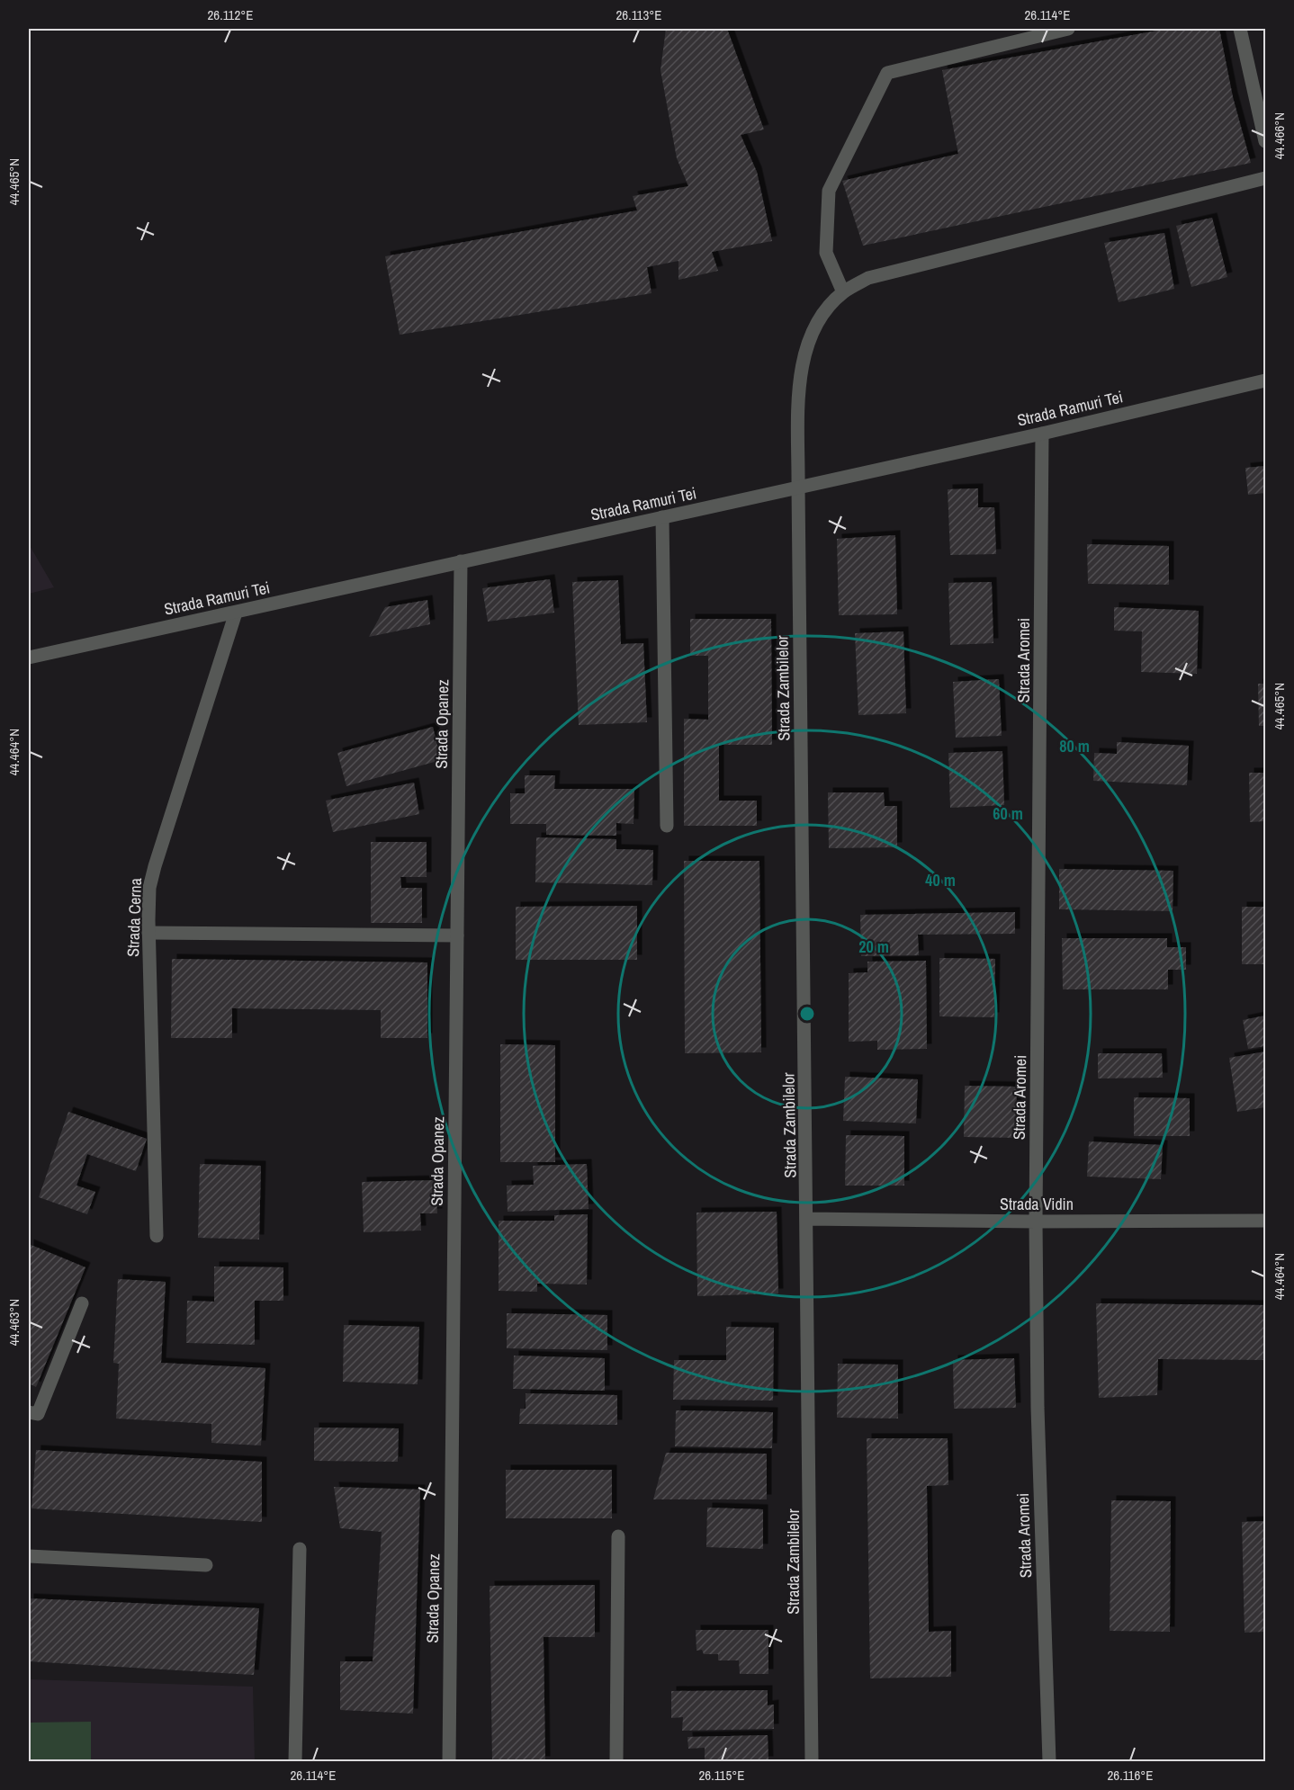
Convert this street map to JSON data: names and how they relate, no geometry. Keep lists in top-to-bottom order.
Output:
{
  "streets": {
    "street": [
      "Strada Ramuri Tei",
      "Strada Aromei",
      "Strada Zambilelor",
      "Strada Opanez",
      "Strada Cerna",
      "Strada Vidin"
    ]
  },
  "crossings": [
    ["Strada Ramuri Tei", "Strada Aromei"],
    ["Strada Ramuri Tei", "Strada Zambilelor"],
    ["Strada Ramuri Tei", "Strada Opanez"],
    ["Strada Ramuri Tei", "Strada Cerna"],
    ["Strada Aromei", "Strada Vidin"],
    ["Strada Zambilelor", "Strada Vidin"]
  ],
  "coordinates": [
    "26.112°E",
    "26.113°E",
    "26.114°E",
    "44.466°N",
    "44.465°N",
    "44.464°N",
    "44.463°N",
    "26.115°E",
    "26.116°E"
  ],
  "rings": [
    "80 m",
    "60 m",
    "40 m",
    "20 m"
  ]
}
